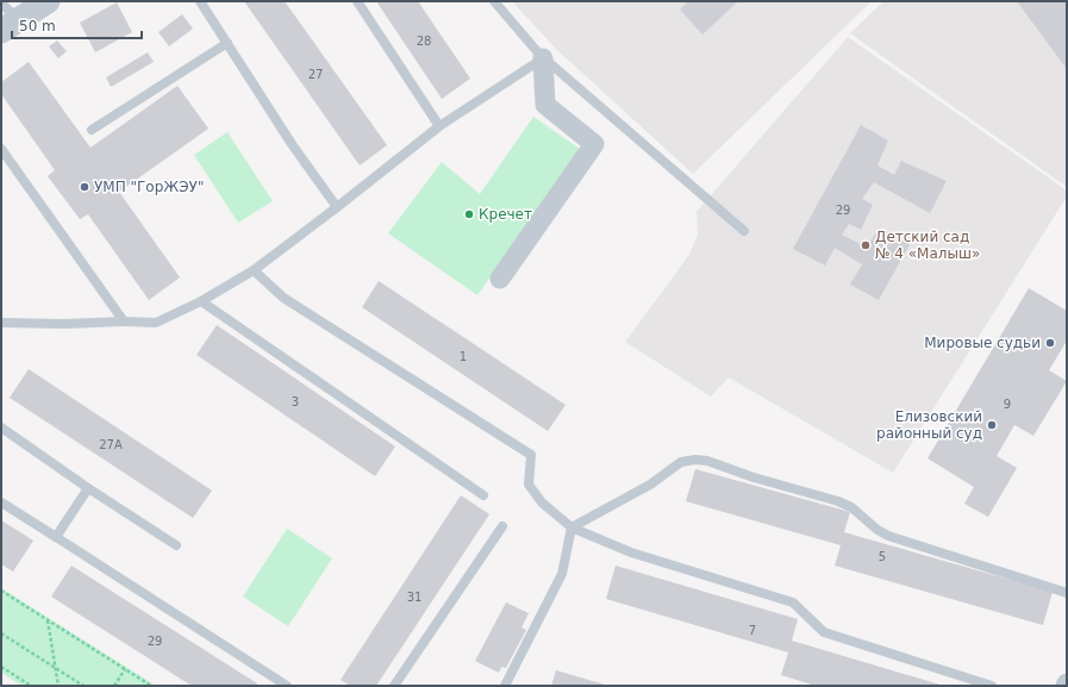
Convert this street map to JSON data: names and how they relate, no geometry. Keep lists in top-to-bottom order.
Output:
{
  "places": [
    "УМП \"ГорЖЭУ\"",
    "Кречет",
    "Детский сад № 4 «Малыш»",
    "Мировые судьи",
    "Елизовский районный суд"
  ],
  "house_numbers": [
    "28",
    "27",
    "29",
    "1",
    "3",
    "9",
    "27А",
    "5",
    "31",
    "7",
    "29"
  ],
  "scale_bar": "50 m"
}
